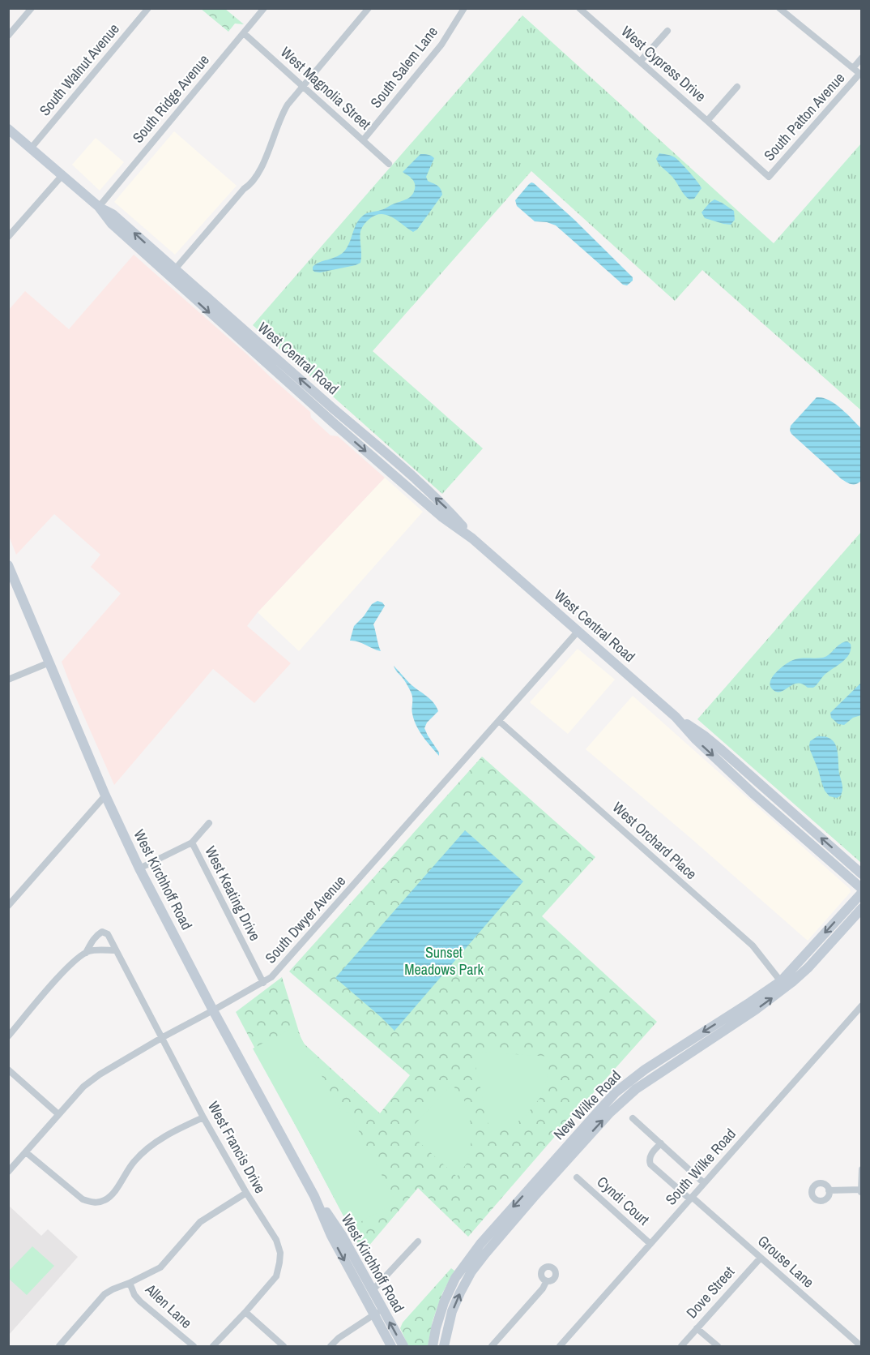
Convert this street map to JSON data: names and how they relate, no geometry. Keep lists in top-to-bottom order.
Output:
{
  "streets": {
    "main road": ["West Central Road", "West Kirchhoff Road", "New Wilke Road"],
    "street": [
      "West Cypress Drive",
      "South Salem Lane",
      "South Walnut Avenue",
      "West Magnolia Street",
      "South Ridge Avenue",
      "South Patton Avenue",
      "West Orchard Place",
      "West Keating Drive",
      "South Dwyer Avenue",
      "West Francis Drive",
      "South Wilke Road",
      "Cyndi Court",
      "Grouse Lane",
      "Dove Street",
      "Allen Lane"
    ]
  },
  "crossings": [
    ["West Cypress Drive", "South Patton Avenue"],
    ["South Salem Lane", "West Magnolia Street"],
    ["South Walnut Avenue", "West Central Road"],
    ["West Magnolia Street", "South Ridge Avenue"],
    ["South Ridge Avenue", "West Central Road"],
    ["West Central Road", "South Dwyer Avenue"],
    ["West Orchard Place", "South Dwyer Avenue"],
    ["West Orchard Place", "New Wilke Road"],
    ["West Kirchhoff Road", "South Dwyer Avenue"],
    ["West Keating Drive", "South Dwyer Avenue"],
    ["South Dwyer Avenue", "West Francis Drive"],
    ["South Wilke Road", "Cyndi Court"],
    ["South Wilke Road", "Grouse Lane"],
    ["Grouse Lane", "Dove Street"]
  ],
  "parks": ["Sunset Meadows Park"]
}
